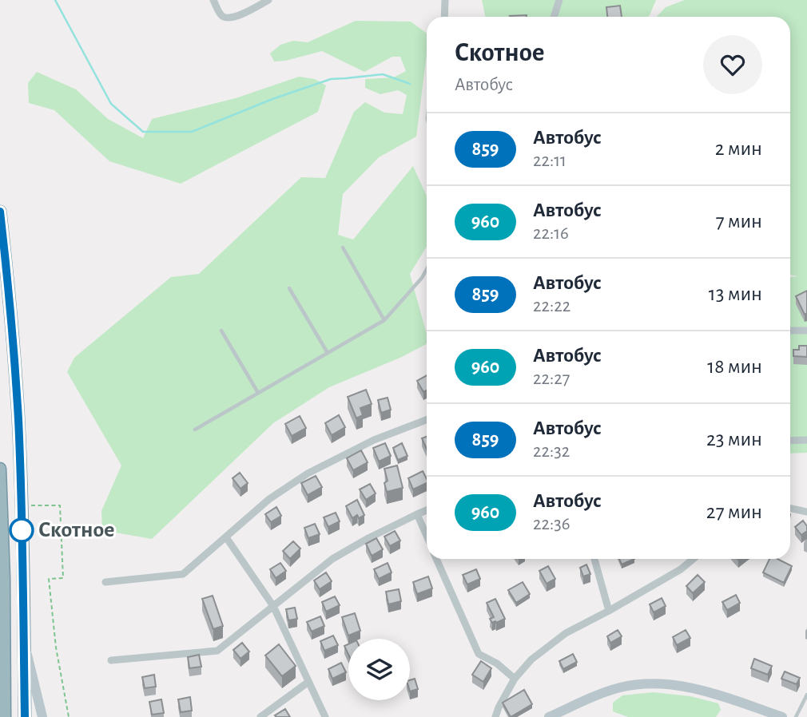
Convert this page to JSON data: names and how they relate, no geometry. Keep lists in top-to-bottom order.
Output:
{
  "places": ["Скотное"],
  "lines": ["bus line 859"],
  "page": {
    "heading": ["Скотное", "Автобус"],
    "list": [
      {
        "mark": "859",
        "name": "Автобус",
        "note": "22:11",
        "value": "2 мин"
      },
      {
        "mark": "960",
        "name": "Автобус",
        "note": "22:16",
        "value": "7 мин"
      },
      {
        "mark": "859",
        "name": "Автобус",
        "note": "22:22",
        "value": "13 мин"
      },
      {
        "mark": "960",
        "name": "Автобус",
        "note": "22:27",
        "value": "18 мин"
      },
      {
        "mark": "859",
        "name": "Автобус",
        "note": "22:32",
        "value": "23 мин"
      },
      {
        "mark": "960",
        "name": "Автобус",
        "note": "22:36",
        "value": "27 мин"
      }
    ]
  }
}
